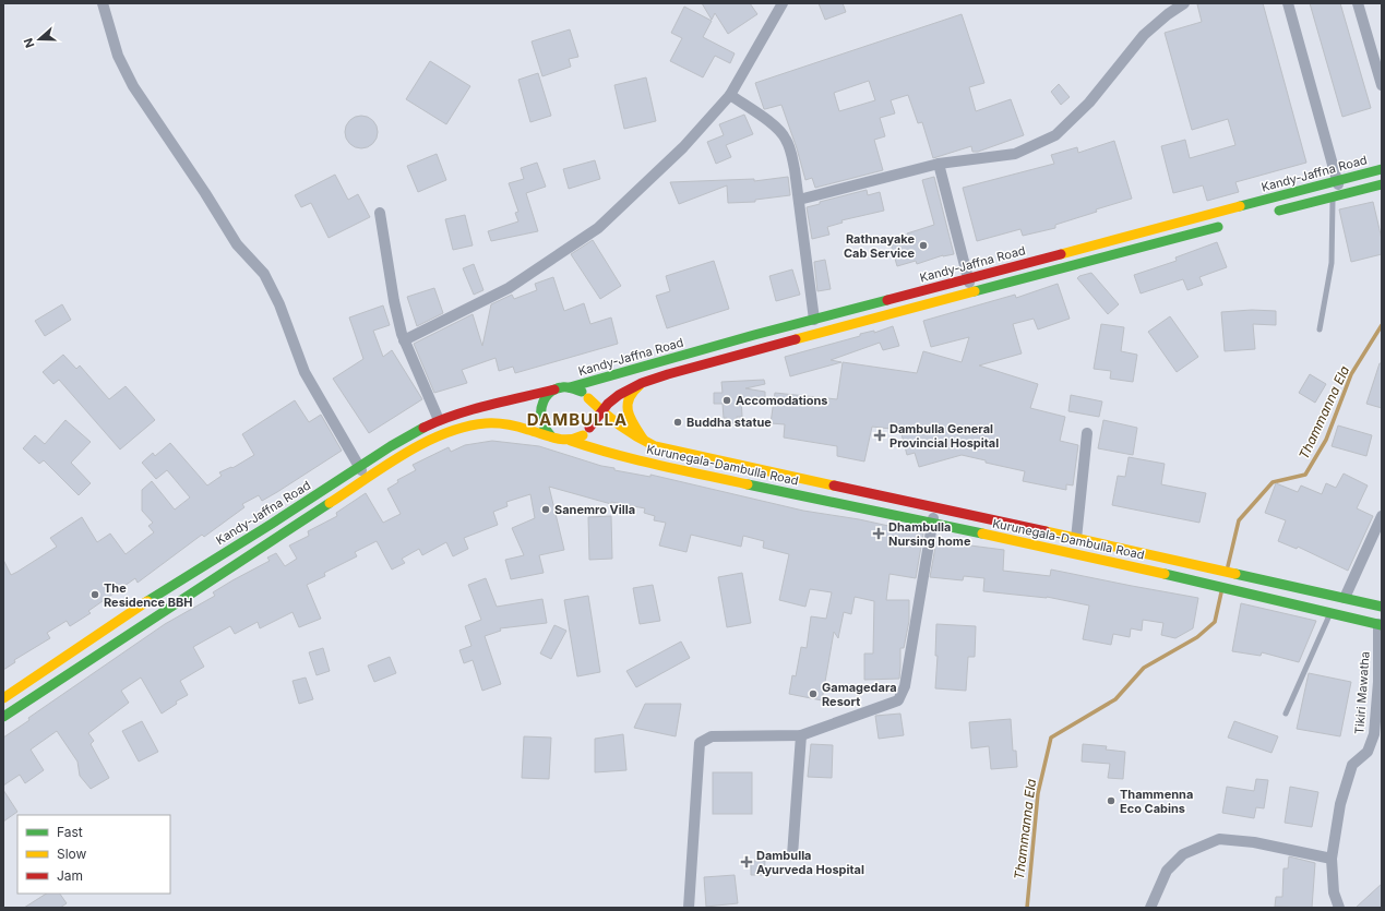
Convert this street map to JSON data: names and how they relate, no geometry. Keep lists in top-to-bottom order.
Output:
{
  "streets": {
    "highway": ["Kandy-Jaffna Road", "Kurunegala-Dambulla Road"],
    "street": ["Tikiri Mawatha"]
  },
  "crossings": [
    ["Kandy-Jaffna Road", "Kurunegala-Dambulla Road"],
    ["Kurunegala-Dambulla Road", "Tikiri Mawatha"]
  ],
  "districts": ["DAMBULLA"],
  "water": ["Thammanna Ela"],
  "places": {
    "other": [
      "Rathnayake Cab Service",
      "Accomodations",
      "Buddha statue",
      "Sanemro Villa",
      "The Residence BBH",
      "Gamagedara Resort",
      "Thammenna Eco Cabins"
    ],
    "health": ["Dambulla General Provincial Hospital", "Dhambulla Nursing home", "Dambulla Ayurveda Hospital"]
  },
  "legend": ["Fast", "Slow", "Jam"],
  "north": "left"
}
